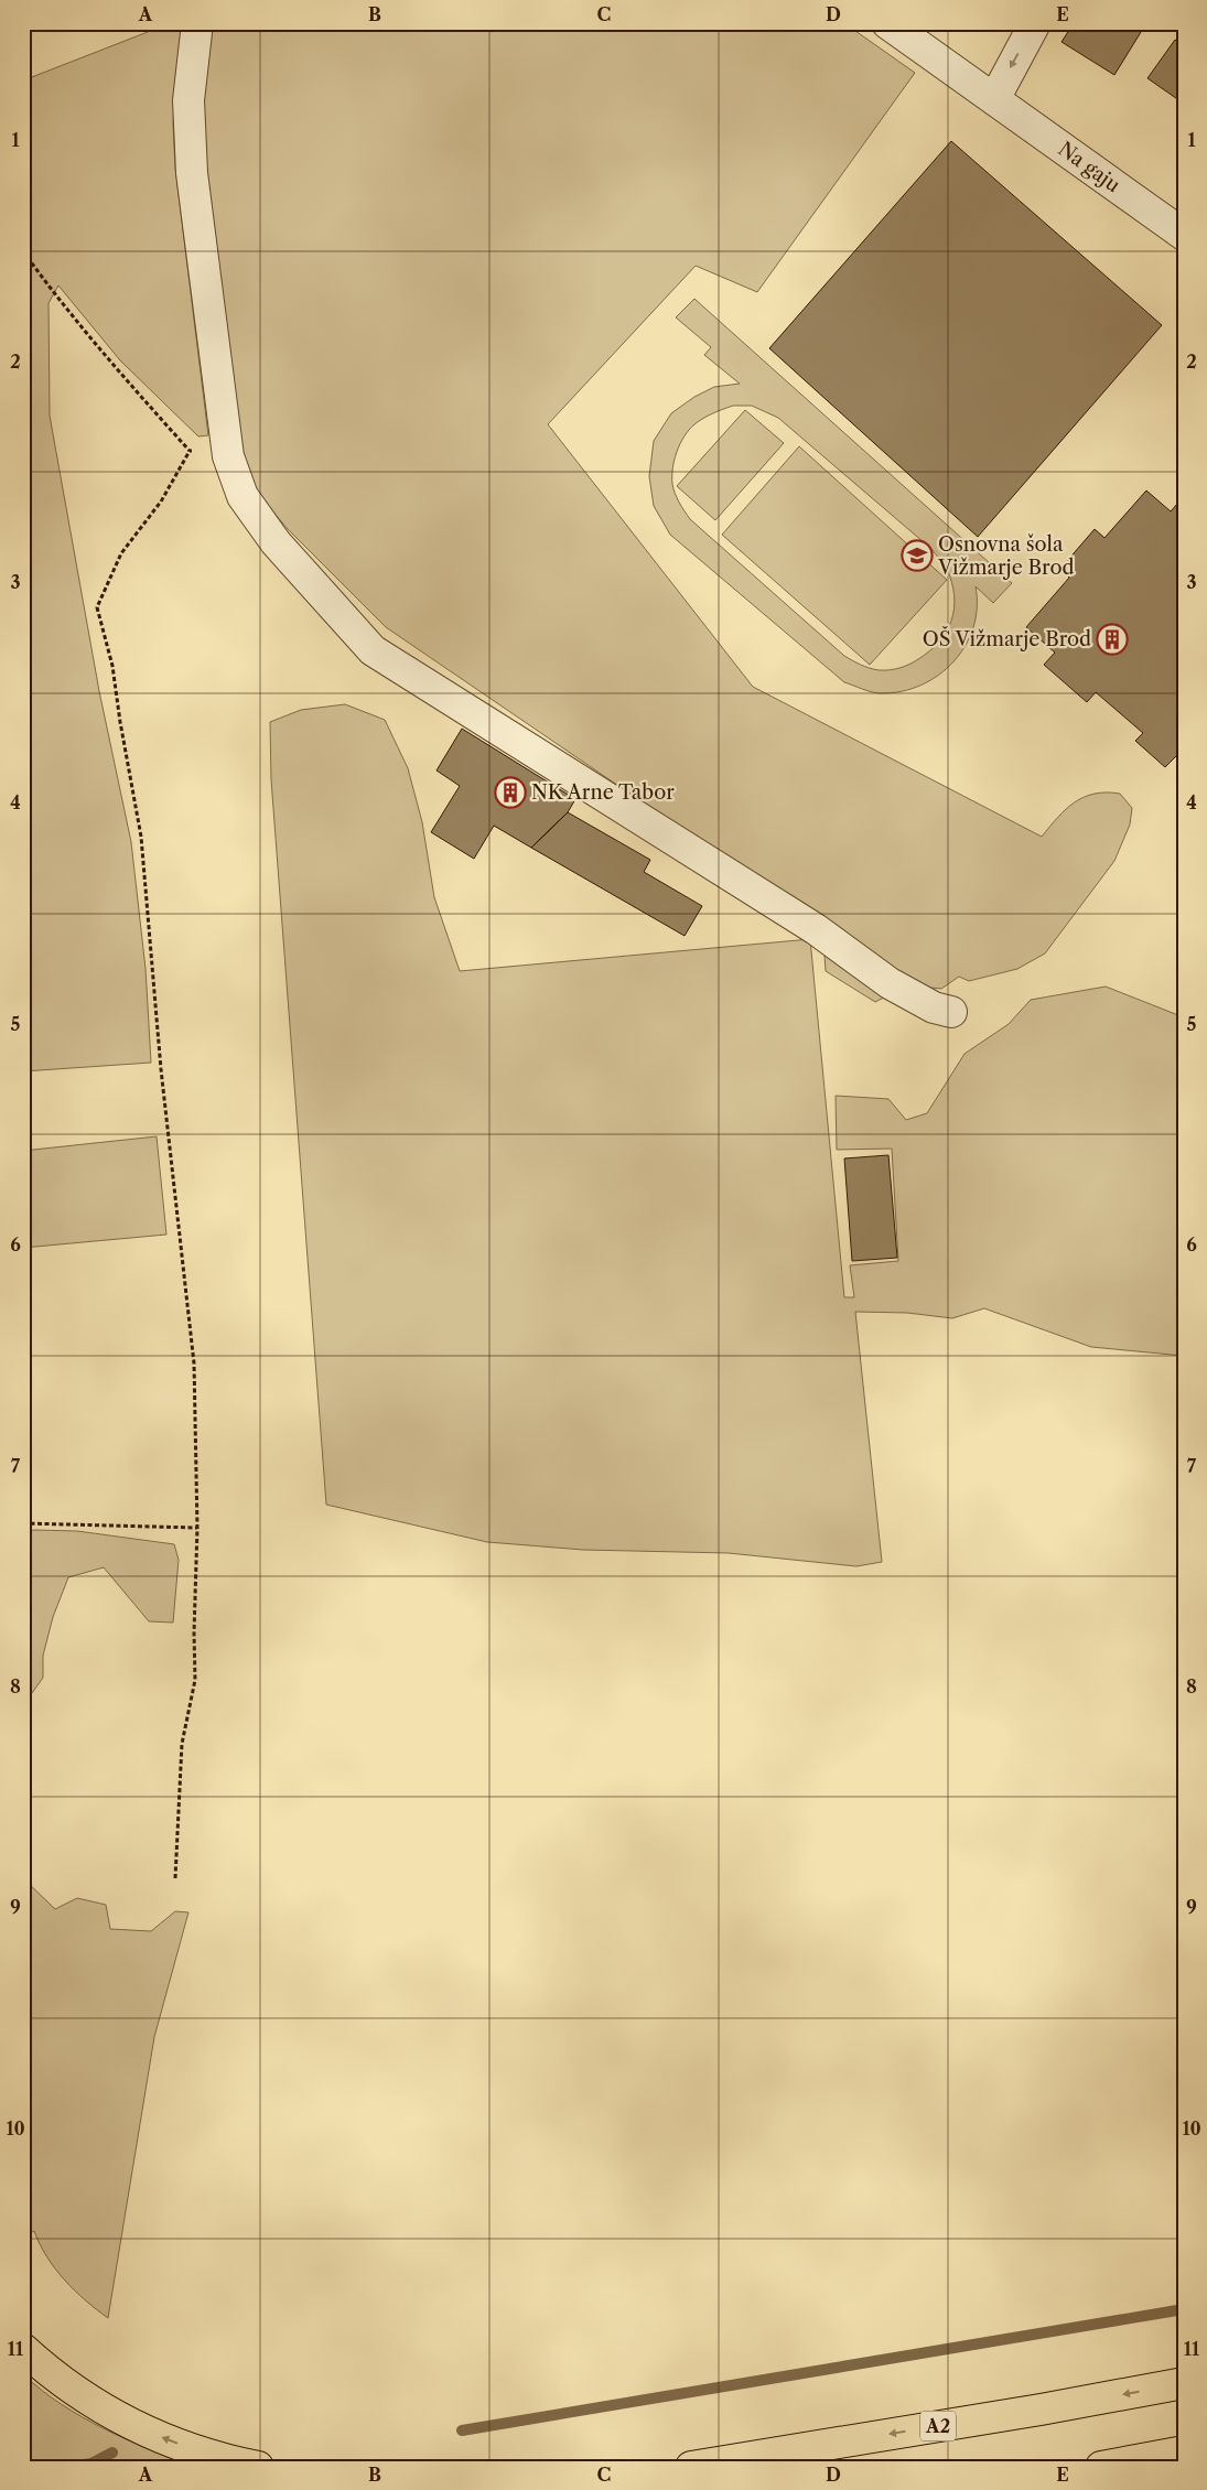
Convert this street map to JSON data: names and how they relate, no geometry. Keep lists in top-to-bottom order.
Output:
{
  "streets": {
    "highway": ["A2"],
    "street": ["Na gaju"]
  },
  "places": {
    "school or university": ["Osnovna šola Vižmarje Brod"],
    "building": ["OŠ Vižmarje Brod", "NK Arne Tabor"]
  },
  "grid": {
    "columns": [
      "A",
      "B",
      "C",
      "D",
      "E"
    ],
    "rows": [
      "1",
      "2",
      "3",
      "4",
      "5",
      "6",
      "7",
      "8",
      "9",
      "10",
      "11"
    ]
  }
}
